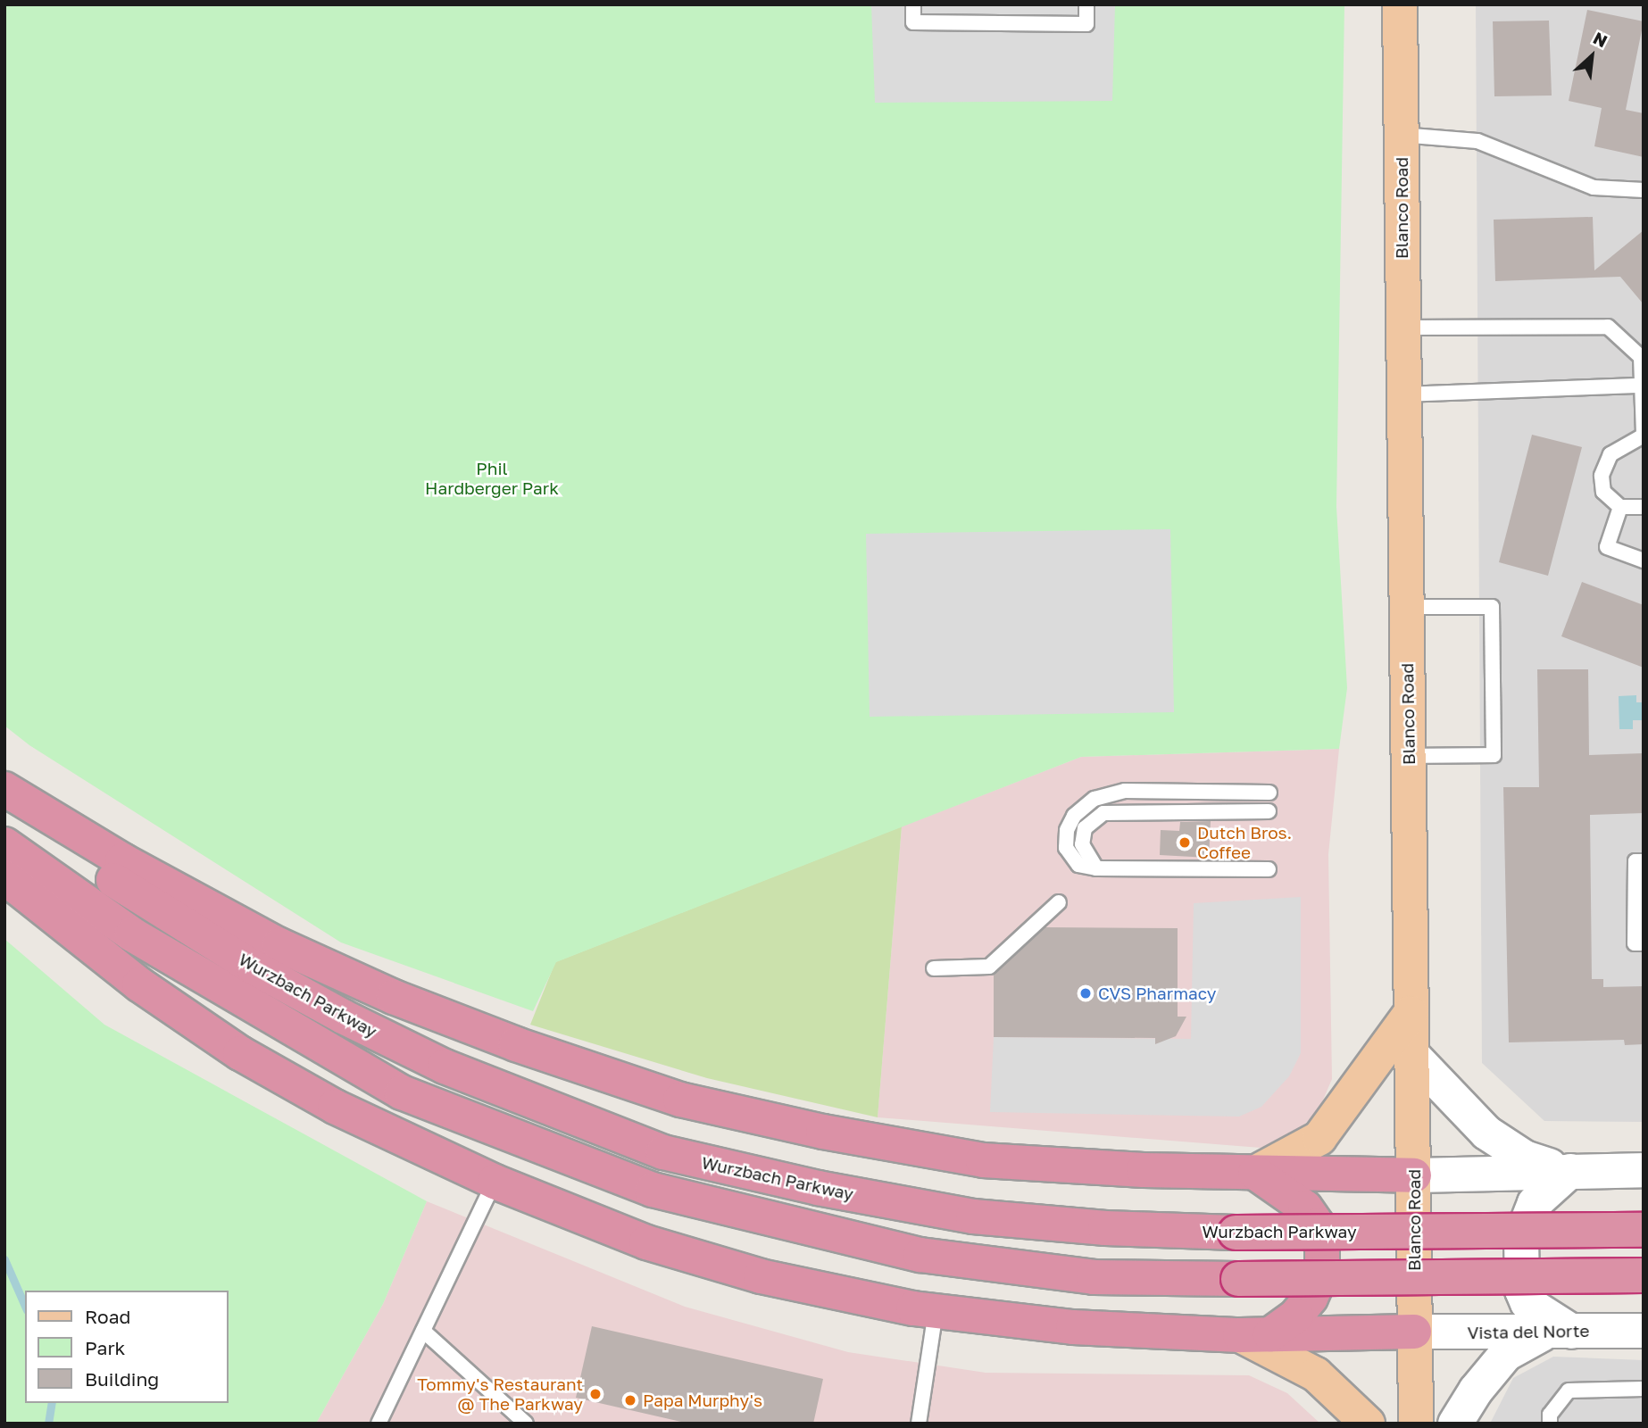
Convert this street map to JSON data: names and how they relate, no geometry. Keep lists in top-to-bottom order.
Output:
{
  "streets": {
    "highway": ["Wurzbach Parkway"],
    "main road": ["Blanco Road"],
    "street": ["Vista del Norte"]
  },
  "crossings": [
    ["Blanco Road", "Vista del Norte"]
  ],
  "parks": ["Phil Hardberger Park"],
  "places": [
    "Dutch Bros. Coffee",
    "CVS Pharmacy",
    "Tommy's Restaurant @ The Parkway",
    "Papa Murphy's"
  ],
  "legend": ["Road", "Park", "Building"],
  "north": "top right"
}
